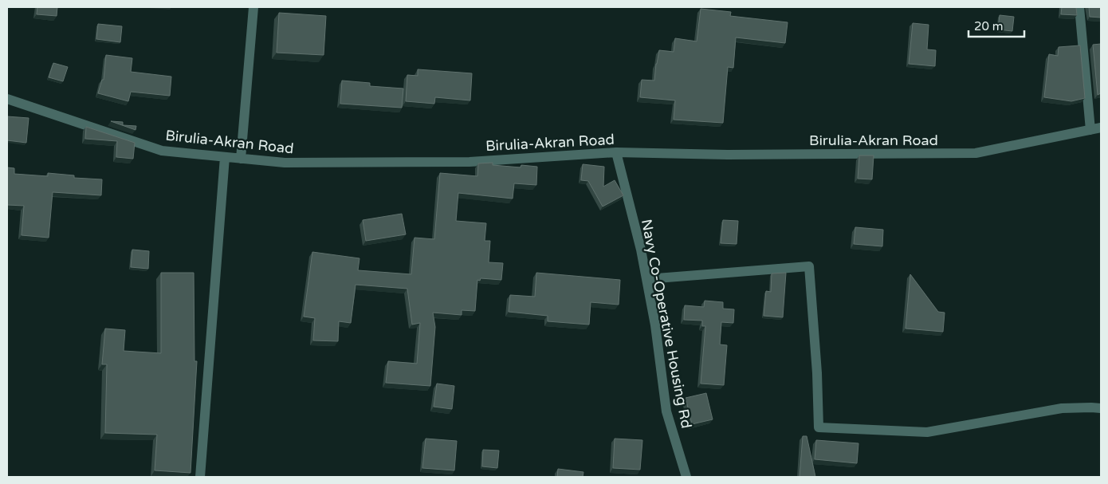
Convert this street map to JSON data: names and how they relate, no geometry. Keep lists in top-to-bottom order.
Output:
{
  "streets": {
    "street": ["Birulia-Akran Road", "Navy Co-Operative Housing Rd"]
  },
  "crossings": [
    ["Birulia-Akran Road", "Navy Co-Operative Housing Rd"]
  ],
  "scale_bar": "20 m"
}
